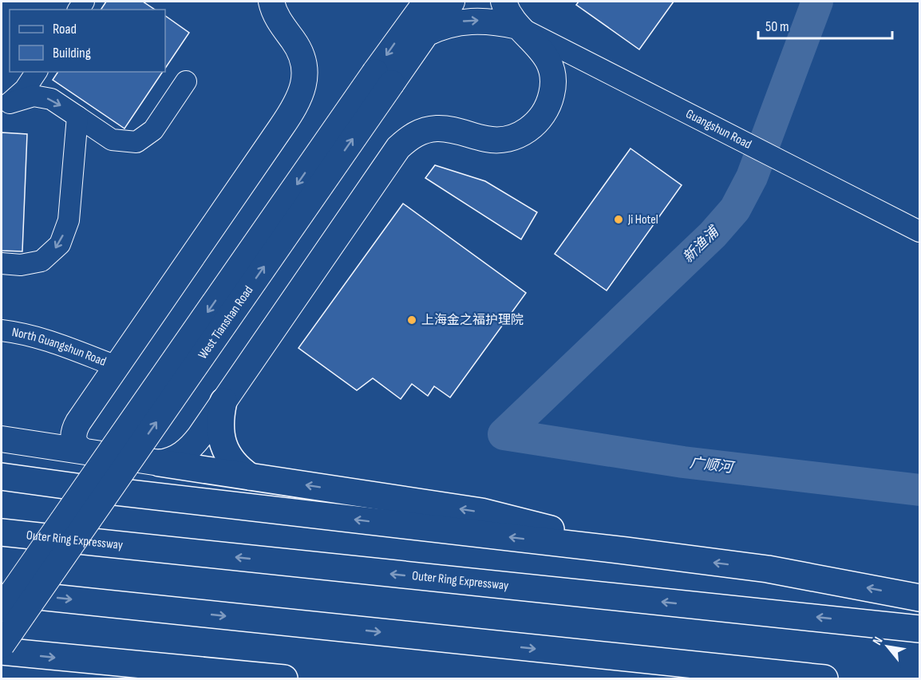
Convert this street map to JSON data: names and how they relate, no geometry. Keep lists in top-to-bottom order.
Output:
{
  "streets": {
    "highway": ["Outer Ring Expressway"],
    "main road": ["West Tianshan Road"],
    "street": ["Guangshun Road", "North Guangshun Road"]
  },
  "water": ["新渔浦", "广顺河"],
  "places": ["Ji Hotel", "上海金之福护理院"],
  "legend": ["Road", "Building"],
  "scale_bar": "50 m",
  "north": "top left"
}
